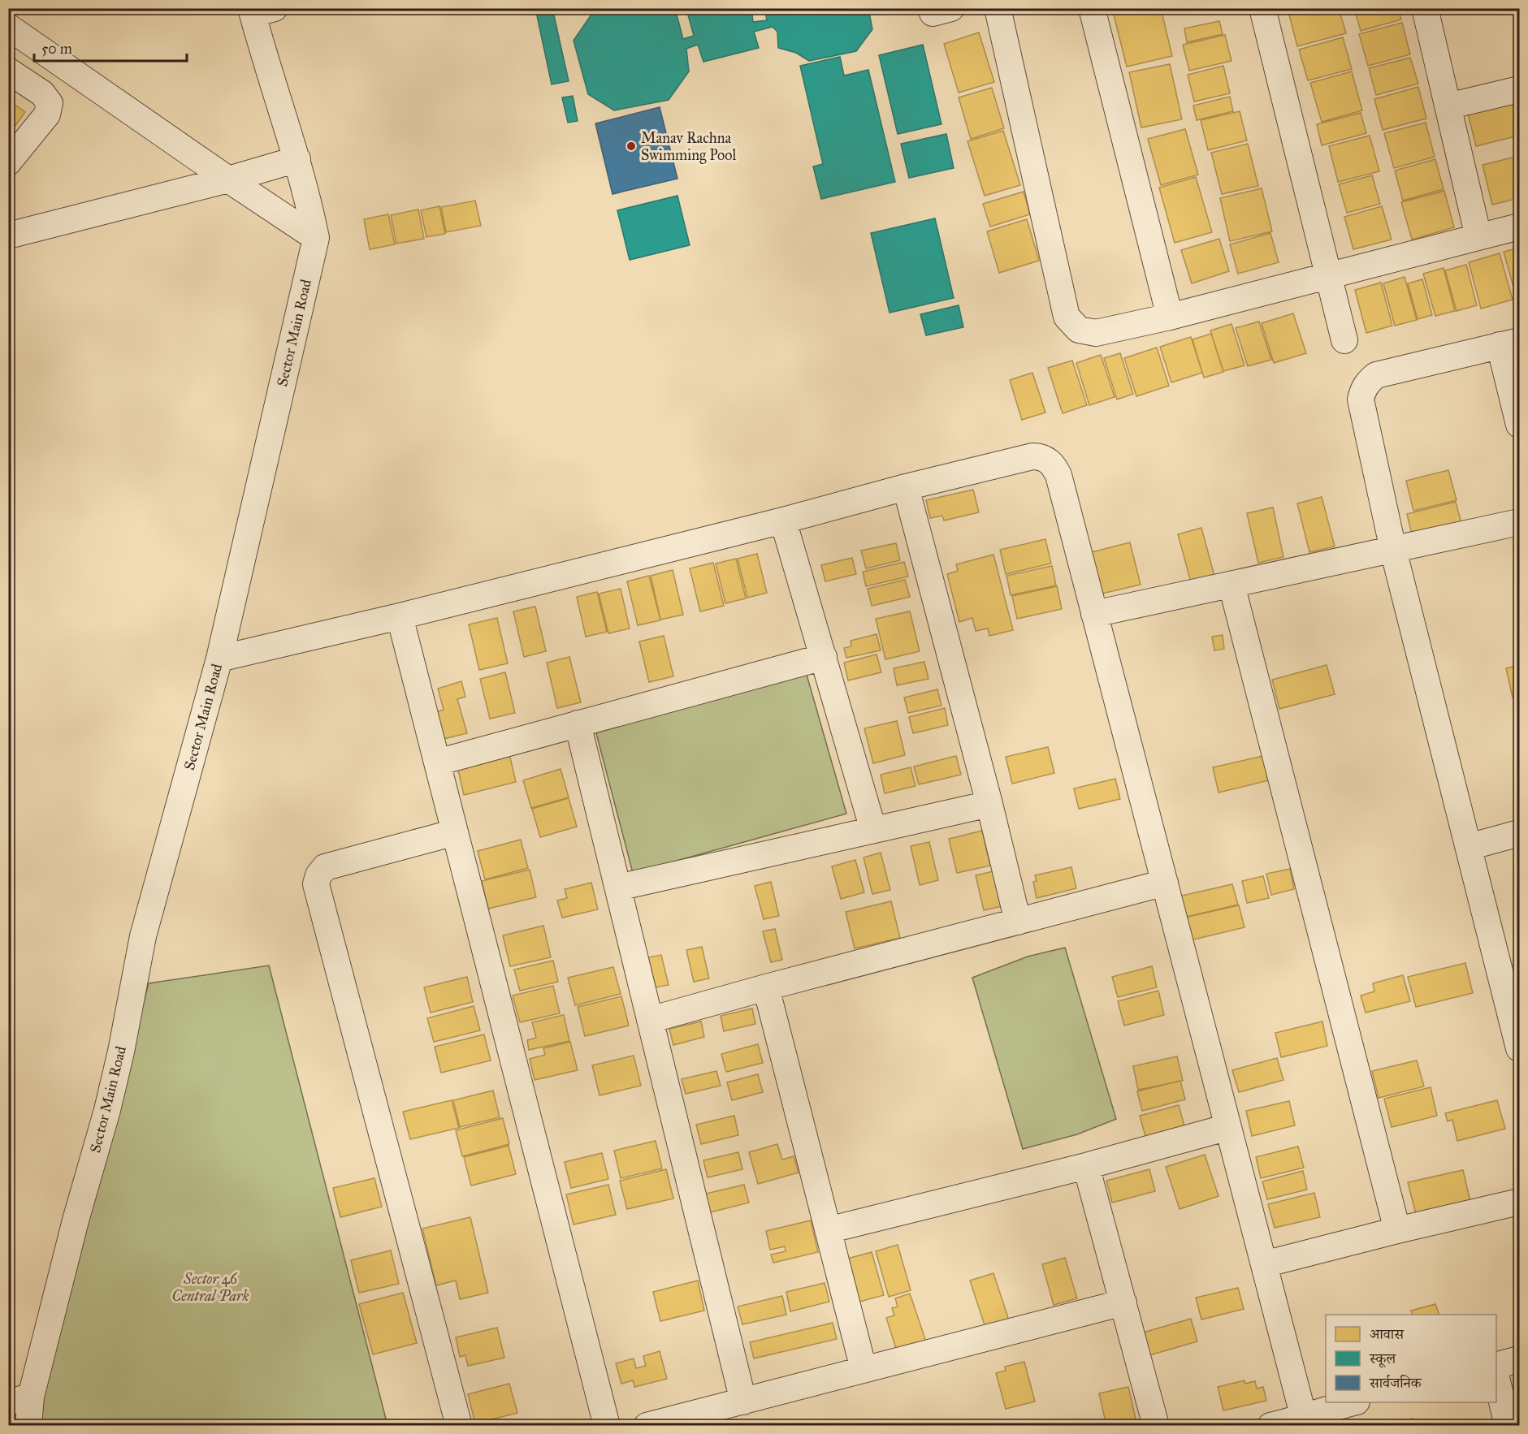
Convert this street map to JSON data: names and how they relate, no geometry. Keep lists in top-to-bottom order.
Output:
{
  "streets": {
    "street": ["Sector Main Road"]
  },
  "parks": ["Sector 46 Central Park"],
  "places": ["Manav Rachna Swimming Pool"],
  "legend": ["आवास", "स्कूल", "सार्वजनिक"],
  "scale_bar": "50 m"
}
